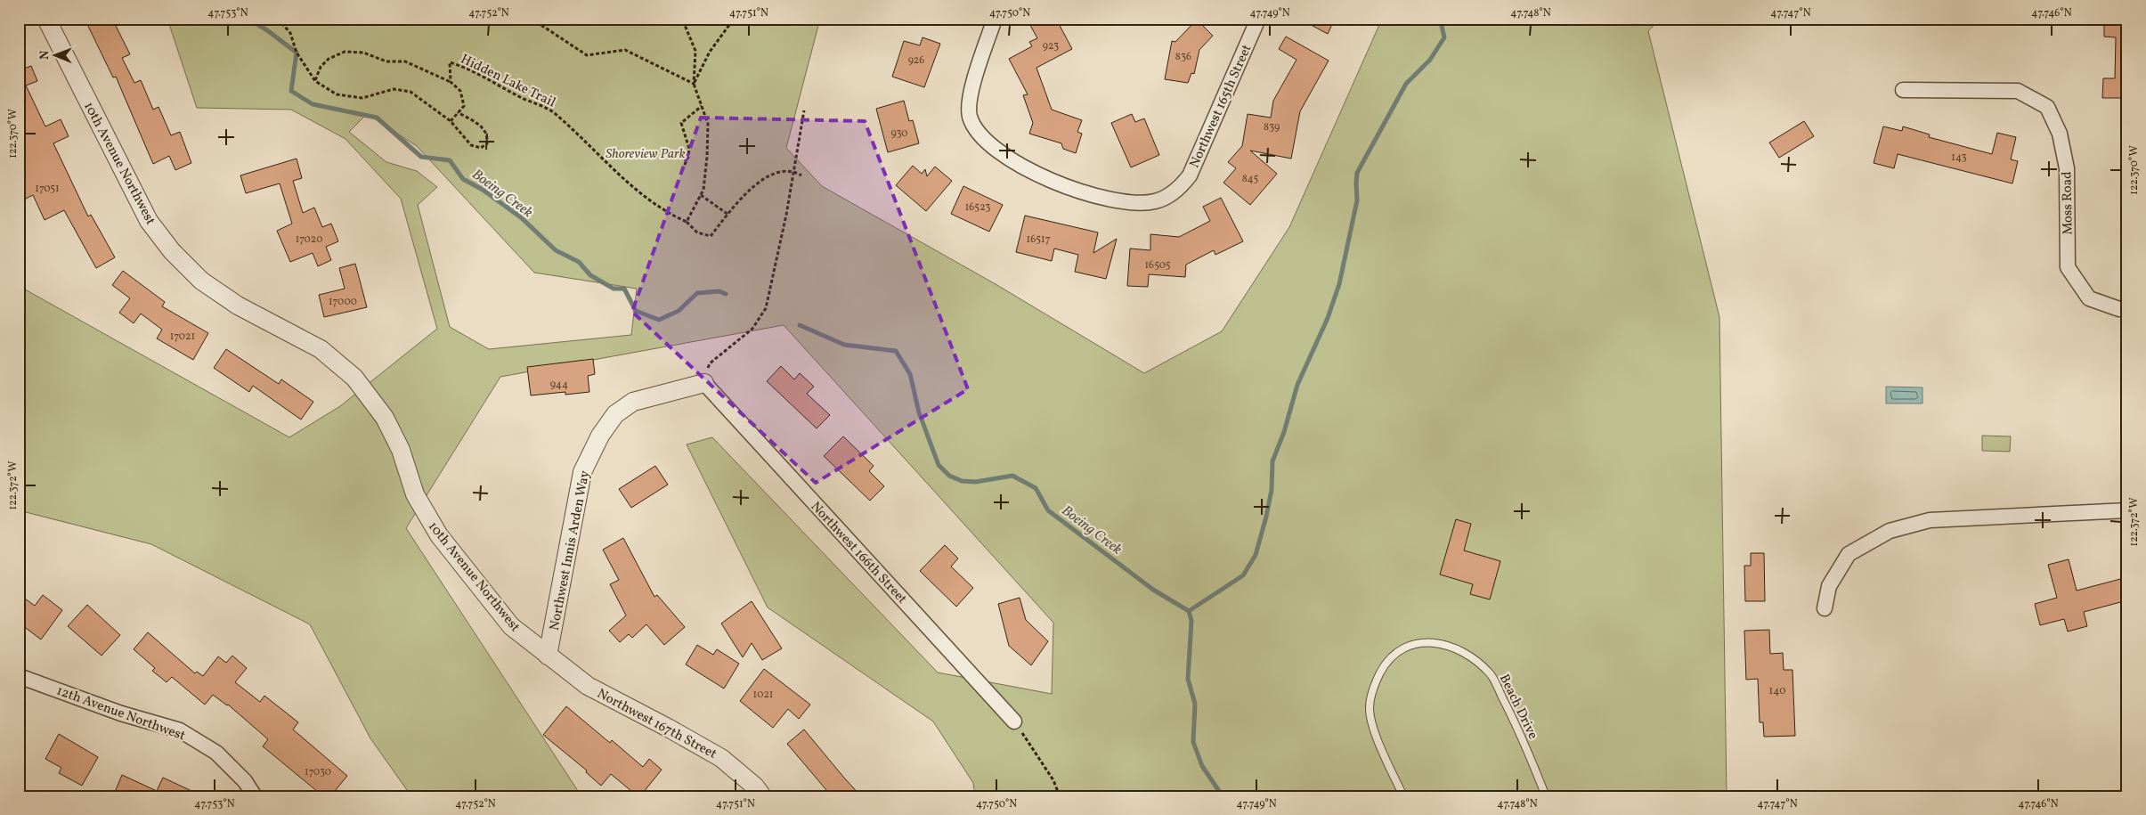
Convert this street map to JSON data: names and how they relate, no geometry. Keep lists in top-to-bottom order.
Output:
{
  "streets": {
    "street": [
      "Northwest 165th Street",
      "10th Avenue Northwest",
      "Moss Road",
      "Northwest Innis Arden Way",
      "Northwest 166th Street",
      "12th Avenue Northwest",
      "Northwest 167th Street"
    ],
    "lane": ["Beach Drive"],
    "path": ["Hidden Lake Trail"]
  },
  "crossings": [
    ["10th Avenue Northwest", "Northwest Innis Arden Way"],
    ["10th Avenue Northwest", "Northwest 167th Street"],
    ["Northwest Innis Arden Way", "Northwest 166th Street"],
    ["Northwest Innis Arden Way", "Northwest 167th Street"]
  ],
  "water": ["Boeing Creek"],
  "parks": ["Shoreview Park"],
  "house_numbers": [
    "923",
    "836",
    "926",
    "839",
    "930",
    "143",
    "845",
    "17051",
    "16523",
    "17020",
    "16517",
    "16505",
    "17000",
    "17021",
    "944",
    "140",
    "1021",
    "17030"
  ],
  "north": "left",
  "coordinates": [
    "47.753°N",
    "47.752°N",
    "47.751°N",
    "47.750°N",
    "47.749°N",
    "47.748°N",
    "47.747°N",
    "47.746°N",
    "122.370°W",
    "122.372°W"
  ]
}
